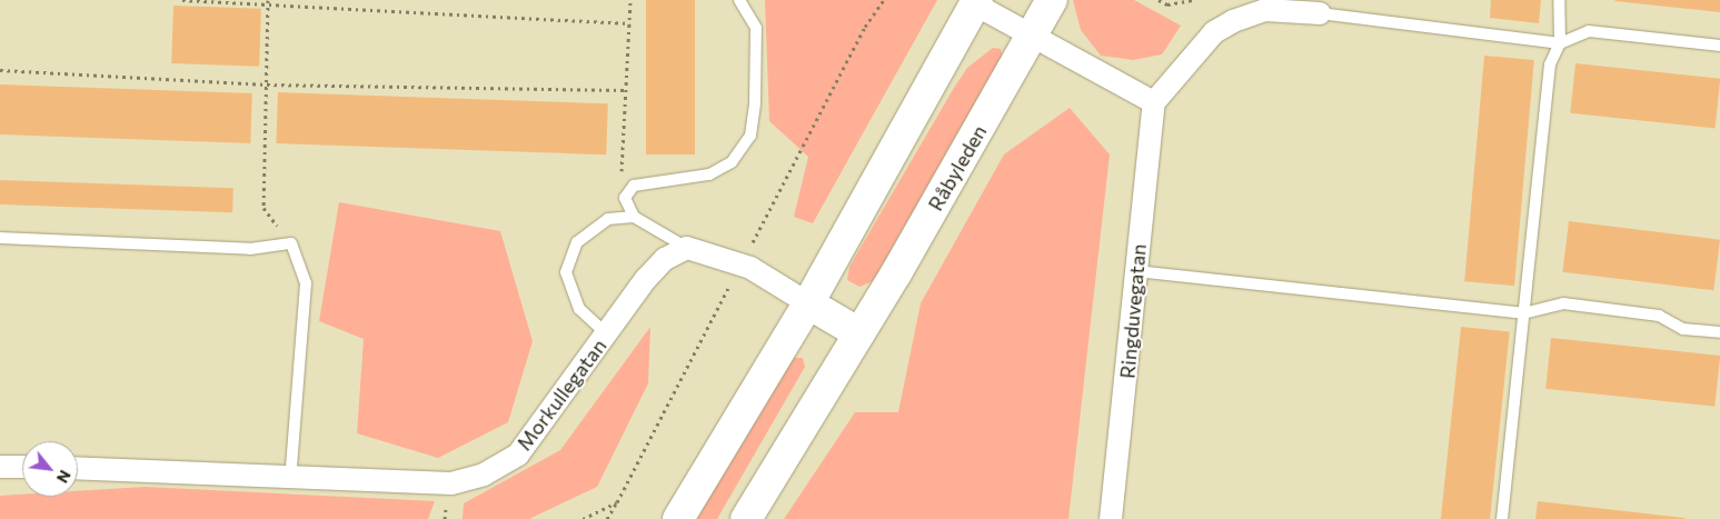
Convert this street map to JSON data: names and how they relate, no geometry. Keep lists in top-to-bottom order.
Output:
{
  "streets": {
    "main road": ["Råbyleden"],
    "street": ["Ringduvegatan", "Morkullegatan"]
  },
  "north": "bottom right"
}
